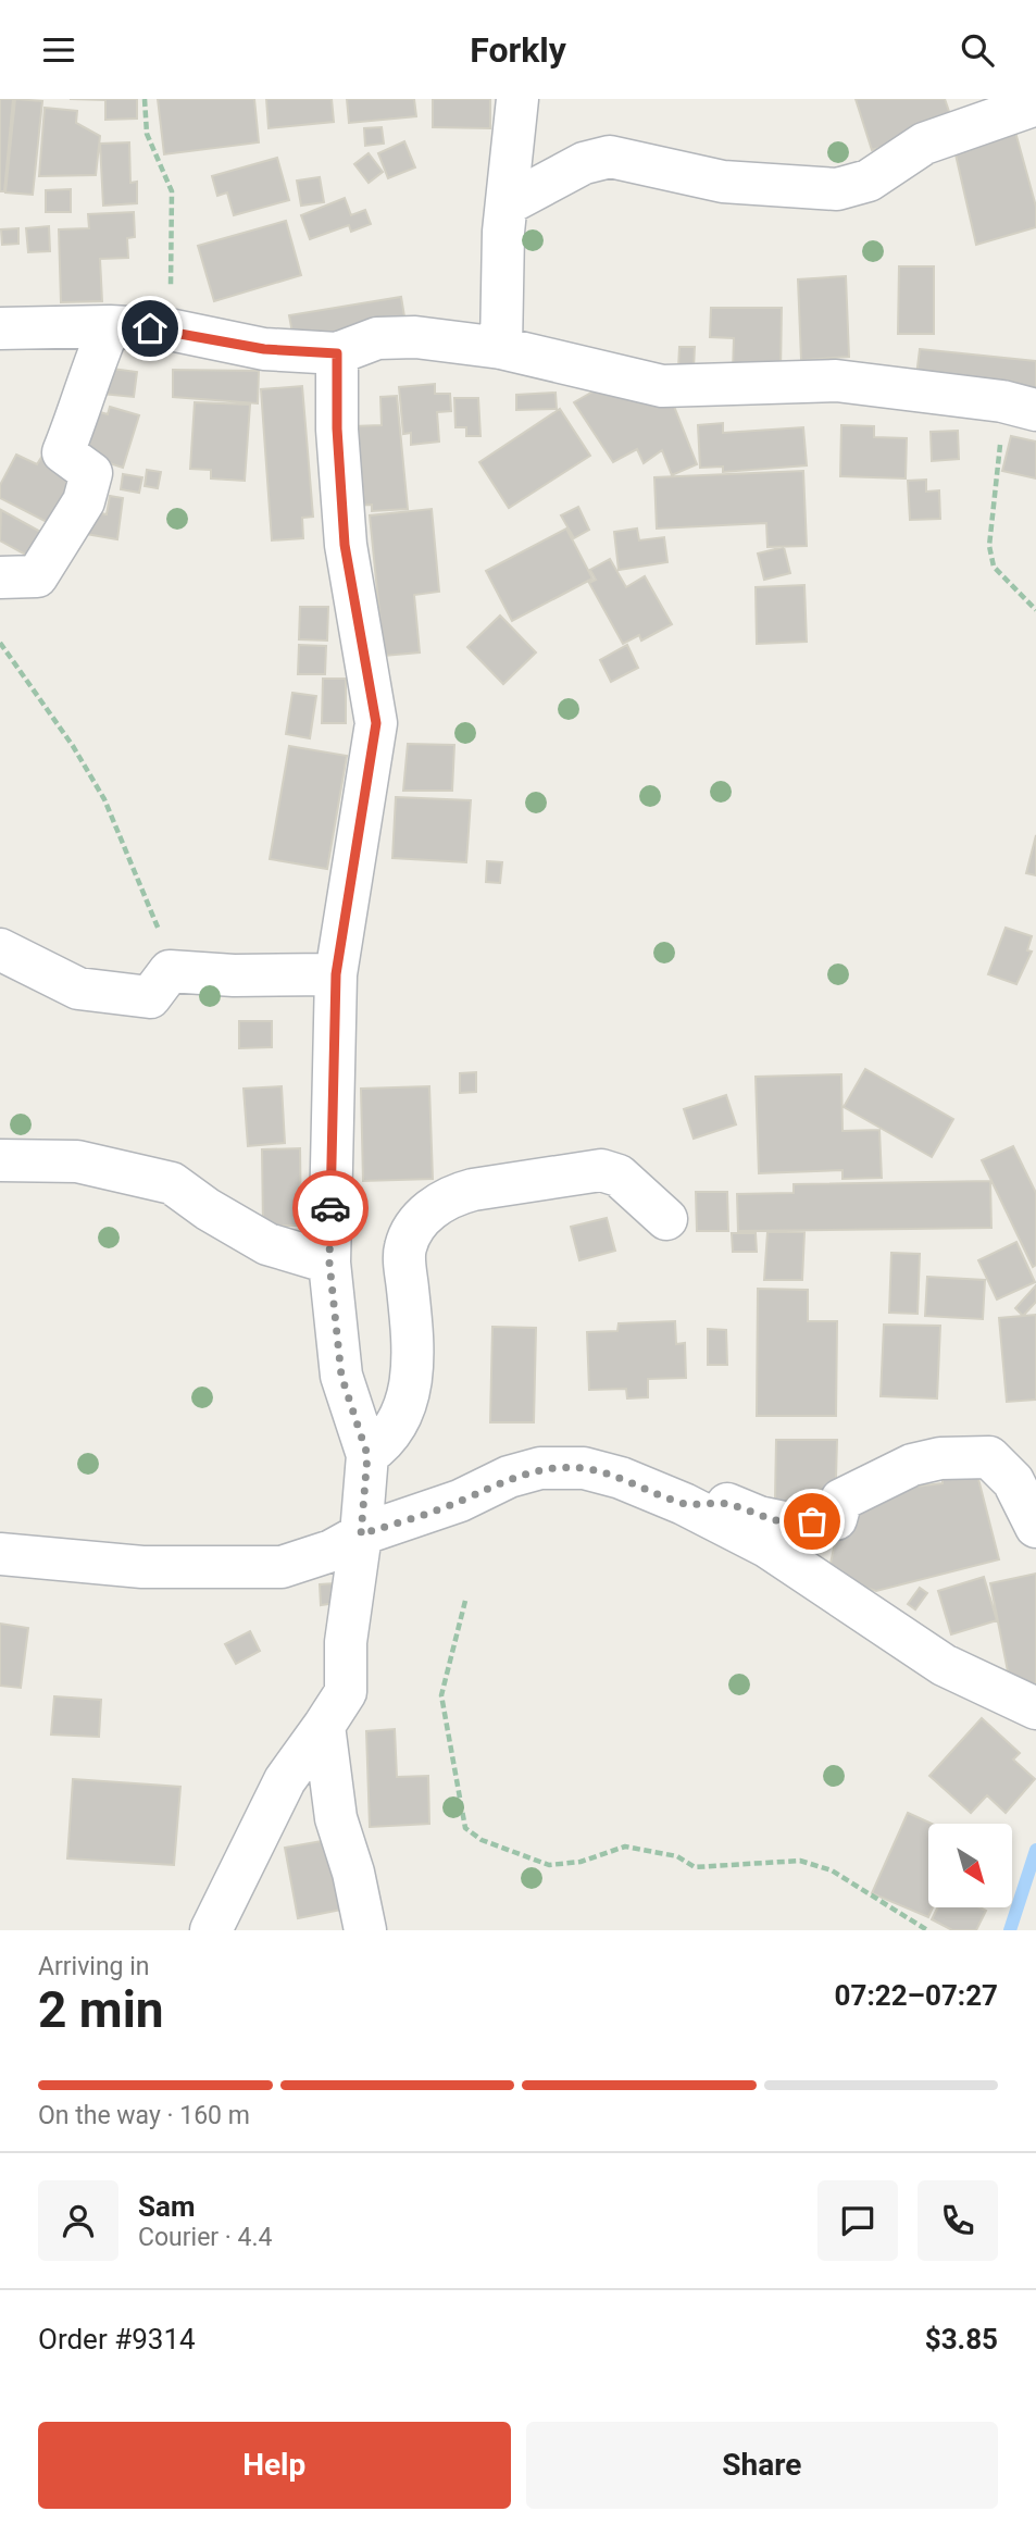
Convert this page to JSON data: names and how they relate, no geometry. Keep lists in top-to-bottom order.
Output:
{
  "north": "bottom right",
  "page": {
    "header": "Forkly",
    "heading": ["2 min", "Arriving in", "07:22–07:27"],
    "panel": [
      "Sam",
      "Courier · 4.4",
      "Order #9314",
      "$3.85"
    ],
    "bar": "On the way · 160 m",
    "buttons": ["Help", "Share"]
  }
}
